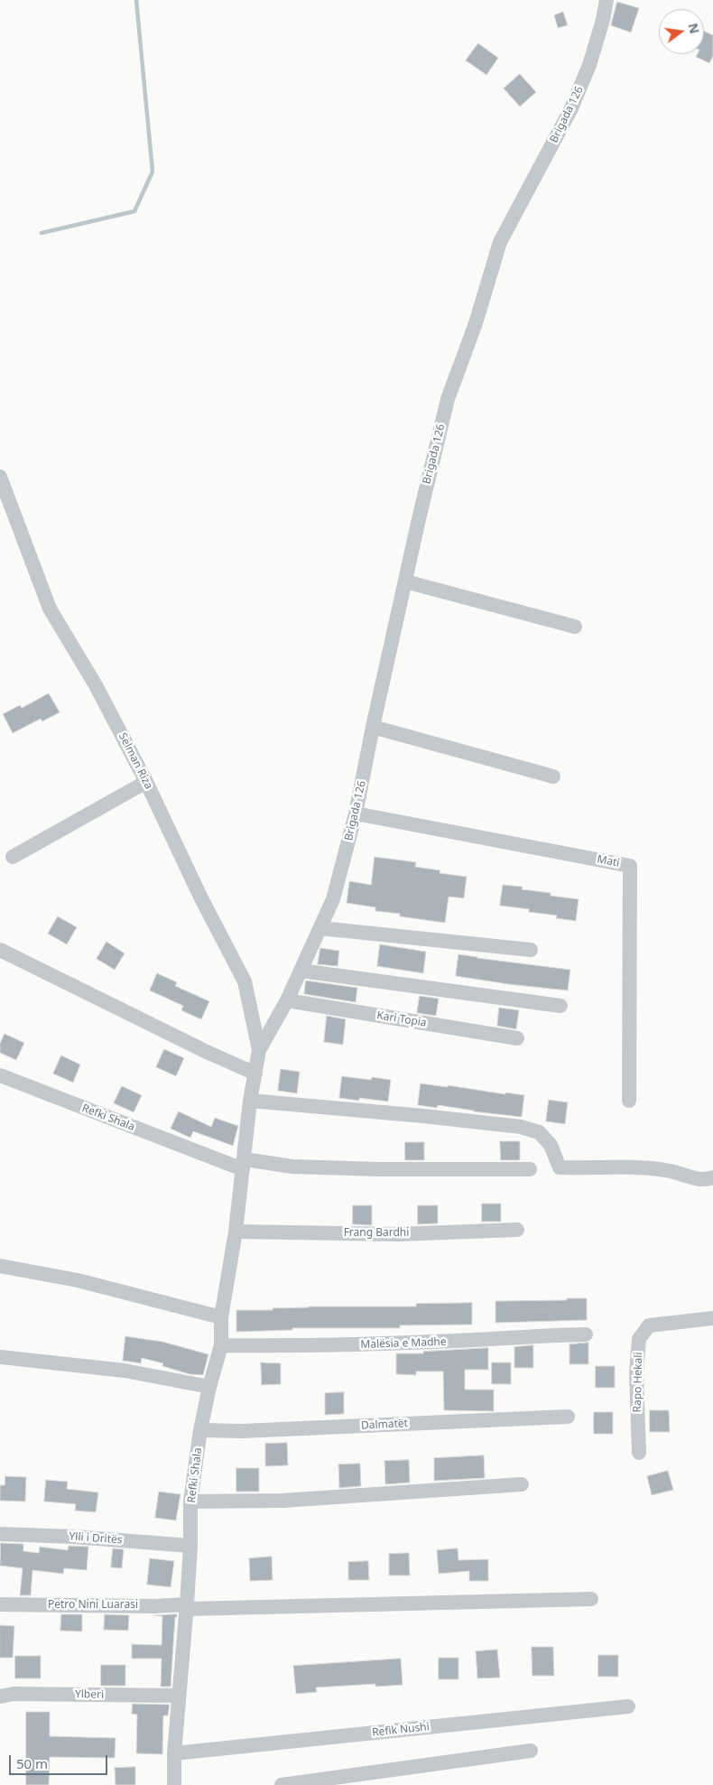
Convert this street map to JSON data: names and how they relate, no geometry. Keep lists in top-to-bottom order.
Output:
{
  "streets": {
    "street": [
      "Brigada 126",
      "Selman Riza",
      "Mati",
      "Kari Topia",
      "Refki Shala",
      "Frang Bardhi",
      "Malësia e Madhe",
      "Rapo Hekali",
      "Dalmatët",
      "Ylli i Dritës",
      "Petro Nini Luarasi",
      "Ylberi",
      "Refik Nushi"
    ]
  },
  "crossings": [
    ["Brigada 126", "Selman Riza"],
    ["Brigada 126", "Mati"],
    ["Brigada 126", "Kari Topia"],
    ["Brigada 126", "Refki Shala"],
    ["Selman Riza", "Refki Shala"],
    ["Refki Shala", "Frang Bardhi"],
    ["Refki Shala", "Malësia e Madhe"],
    ["Refki Shala", "Dalmatët"],
    ["Refki Shala", "Ylli i Dritës"],
    ["Refki Shala", "Petro Nini Luarasi"],
    ["Refki Shala", "Ylberi"],
    ["Refki Shala", "Refik Nushi"]
  ],
  "scale_bar": "50 m",
  "north": "right"
}
